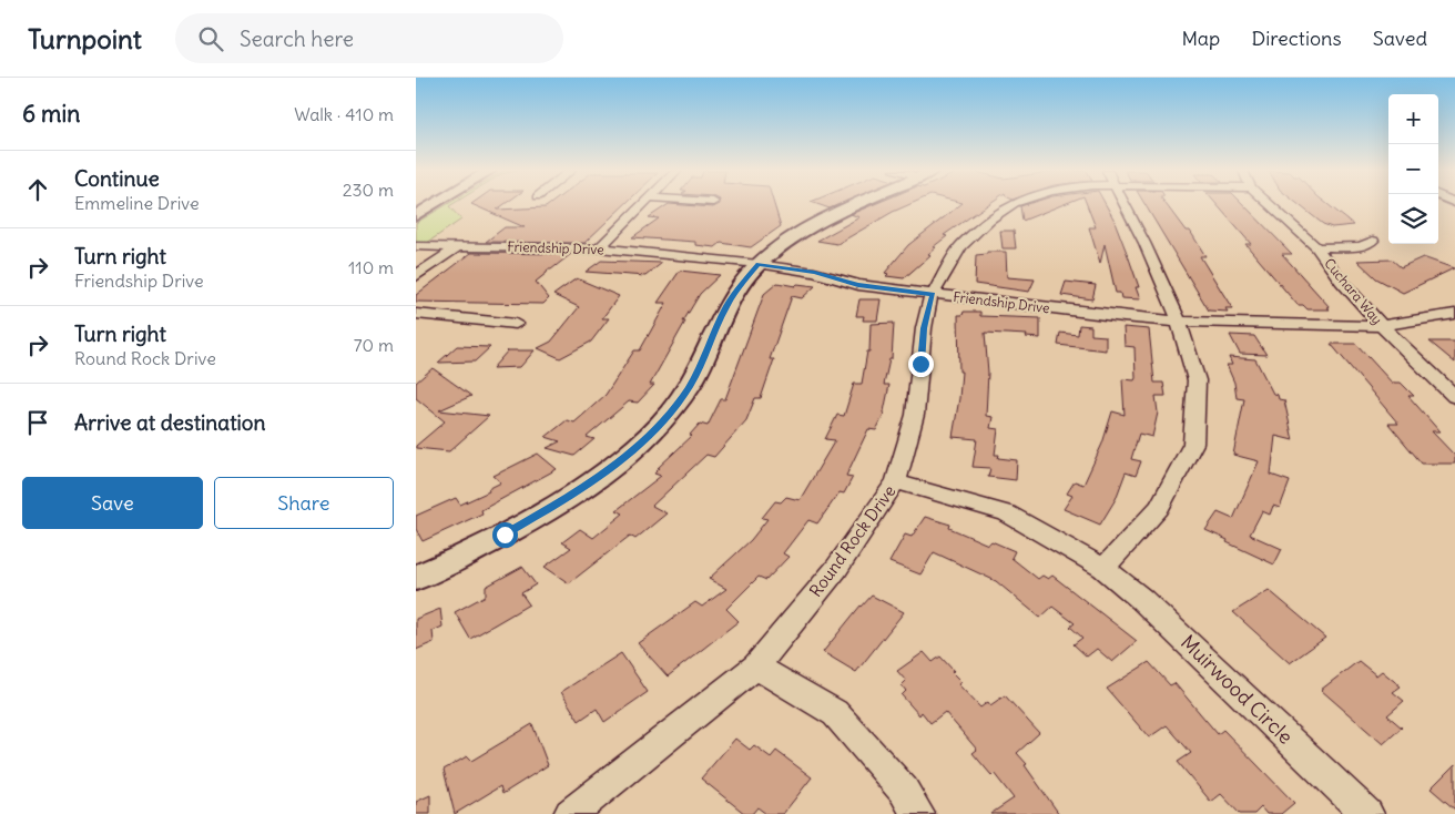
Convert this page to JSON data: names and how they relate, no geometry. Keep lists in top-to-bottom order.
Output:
{
  "streets": {
    "street": [
      "Friendship Drive",
      "Cuchara Way",
      "Round Rock Drive",
      "Muirwood Circle"
    ]
  },
  "crossings": [
    ["Friendship Drive", "Cuchara Way"],
    ["Friendship Drive", "Round Rock Drive"],
    ["Round Rock Drive", "Muirwood Circle"]
  ],
  "page": {
    "header": "Turnpoint",
    "search": "Search here",
    "nav": ["Map", "Directions", "Saved"],
    "heading": ["6 min", "Walk · 410 m"],
    "map_buttons": ["+", "−"],
    "list": [
      ["Continue", "Emmeline Drive", "230 m"],
      ["Turn right", "Friendship Drive", "110 m"],
      ["Turn right", "Round Rock Drive", "70 m"],
      "Arrive at destination"
    ],
    "buttons": ["Save", "Share"]
  }
}
